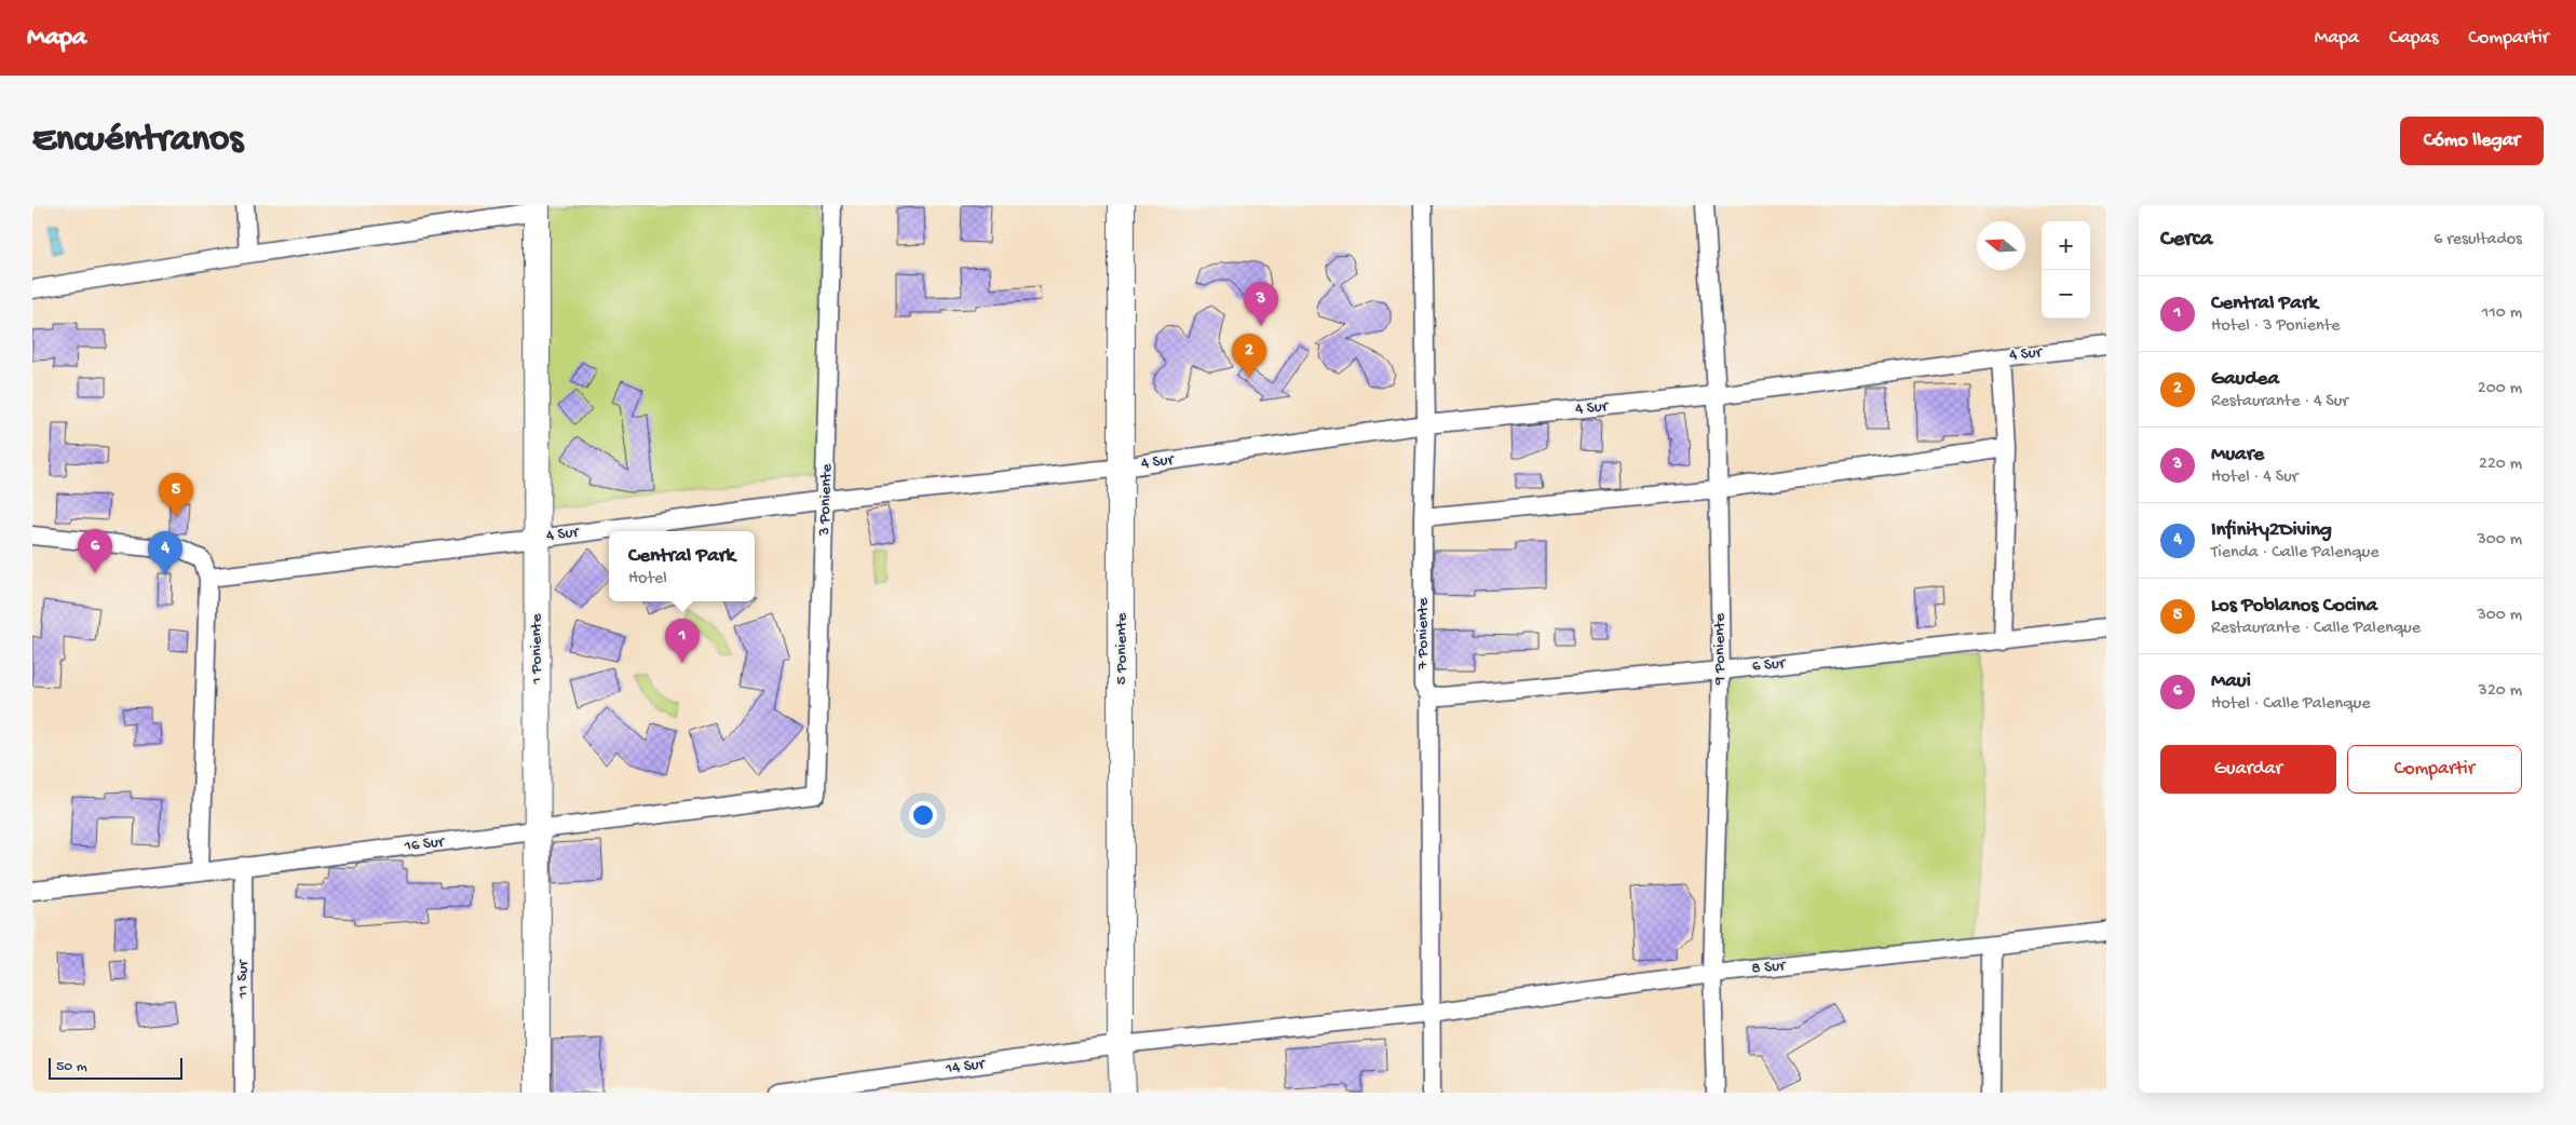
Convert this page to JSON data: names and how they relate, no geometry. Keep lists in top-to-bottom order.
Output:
{
  "streets": {
    "street": [
      "4 Sur",
      "3 Poniente",
      "7 Poniente",
      "1 Poniente",
      "5 Poniente",
      "9 Poniente",
      "6 Sur",
      "16 Sur",
      "8 Sur",
      "11 Sur",
      "14 Sur"
    ]
  },
  "crossings": [
    ["4 Sur", "3 Poniente"],
    ["4 Sur", "7 Poniente"],
    ["4 Sur", "1 Poniente"],
    ["4 Sur", "5 Poniente"],
    ["4 Sur", "9 Poniente"],
    ["3 Poniente", "16 Sur"],
    ["7 Poniente", "6 Sur"],
    ["7 Poniente", "8 Sur"],
    ["7 Poniente", "14 Sur"],
    ["1 Poniente", "16 Sur"],
    ["5 Poniente", "14 Sur"],
    ["9 Poniente", "6 Sur"],
    ["9 Poniente", "8 Sur"],
    ["16 Sur", "11 Sur"],
    ["8 Sur", "14 Sur"]
  ],
  "scale_bar": "50 m",
  "north": "left",
  "page": {
    "header": "Mapa",
    "nav": ["Mapa", "Capas", "Compartir"],
    "buttons": [
      "Cómo llegar",
      ["Guardar", "Compartir"]
    ],
    "title": "Encuéntranos",
    "heading": ["Cerca", "6 resultados"],
    "map_buttons": ["+", "−"],
    "list": [
      {
        "mark": "1",
        "name": "Central Park",
        "note": "Hotel · 3 Poniente",
        "value": "110 m"
      },
      {
        "mark": "2",
        "name": "Gaudea",
        "note": "Restaurante · 4 Sur",
        "value": "200 m"
      },
      {
        "mark": "3",
        "name": "Muare",
        "note": "Hotel · 4 Sur",
        "value": "220 m"
      },
      {
        "mark": "4",
        "name": "Infinity2Diving",
        "note": "Tienda · Calle Palenque",
        "value": "300 m"
      },
      {
        "mark": "5",
        "name": "Los Poblanos Cocina",
        "note": "Restaurante · Calle Palenque",
        "value": "300 m"
      },
      {
        "mark": "6",
        "name": "Maui",
        "note": "Hotel · Calle Palenque",
        "value": "320 m"
      }
    ],
    "pins": [
      "3",
      "2",
      "5",
      "6",
      "4",
      "1"
    ],
    "popup": ["Central Park", "Hotel"],
    "scale": "50 m"
  }
}
